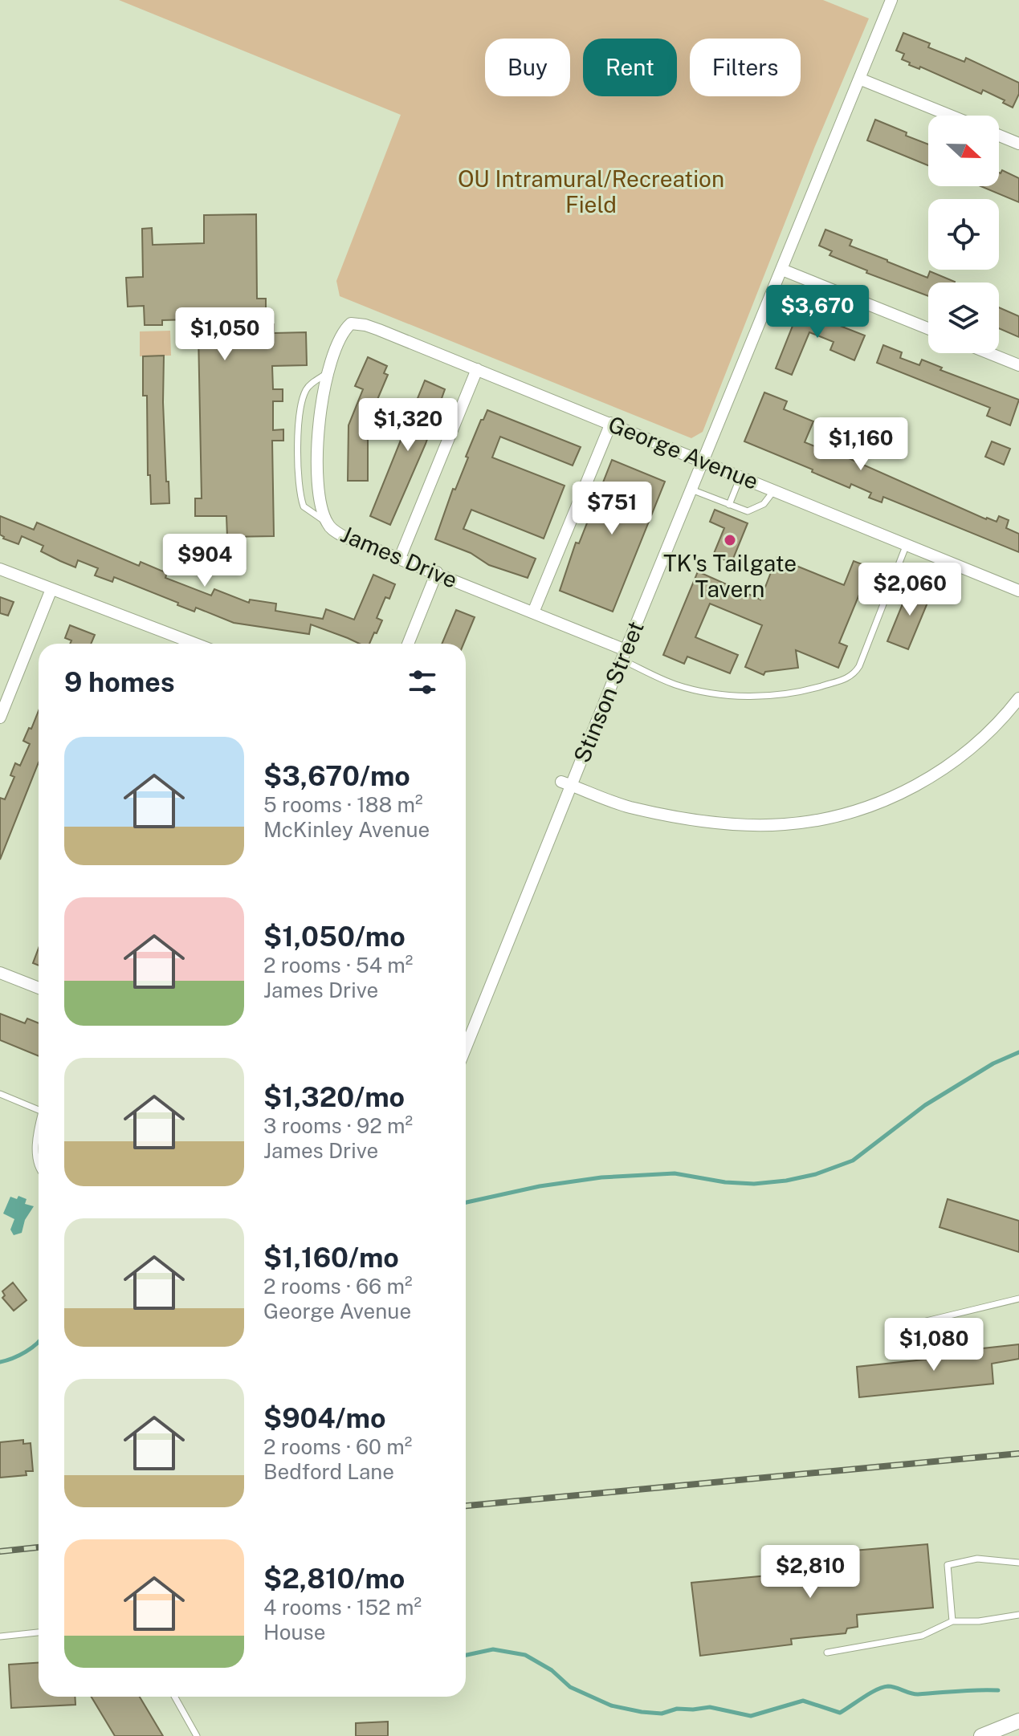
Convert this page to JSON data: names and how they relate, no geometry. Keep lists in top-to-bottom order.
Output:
{
  "streets": {
    "street": ["George Avenue", "James Drive", "Stinson Street"]
  },
  "crossings": [
    ["George Avenue", "James Drive"],
    ["George Avenue", "Stinson Street"],
    ["James Drive", "Stinson Street"]
  ],
  "parks": ["OU Intramural/Recreation Field"],
  "places": ["TK's Tailgate Tavern"],
  "north": "right",
  "page": {
    "chip": ["Buy", "Rent", "Filters"],
    "price": [
      "$3,670",
      "$1,050",
      "$1,320",
      "$1,160",
      "$751",
      "$904",
      "$2,060",
      "$1,080",
      "$2,810"
    ],
    "heading": "9 homes",
    "list": [
      {
        "name": "$3,670/mo",
        "note": "5 rooms · 188 m² · McKinley Avenue"
      },
      {
        "name": "$1,050/mo",
        "note": "2 rooms · 54 m² · James Drive"
      },
      {
        "name": "$1,320/mo",
        "note": "3 rooms · 92 m² · James Drive"
      },
      {
        "name": "$1,160/mo",
        "note": "2 rooms · 66 m² · George Avenue"
      },
      {
        "name": "$904/mo",
        "note": "2 rooms · 60 m² · Bedford Lane"
      },
      {
        "name": "$2,810/mo",
        "note": "4 rooms · 152 m² · House"
      }
    ]
  }
}
